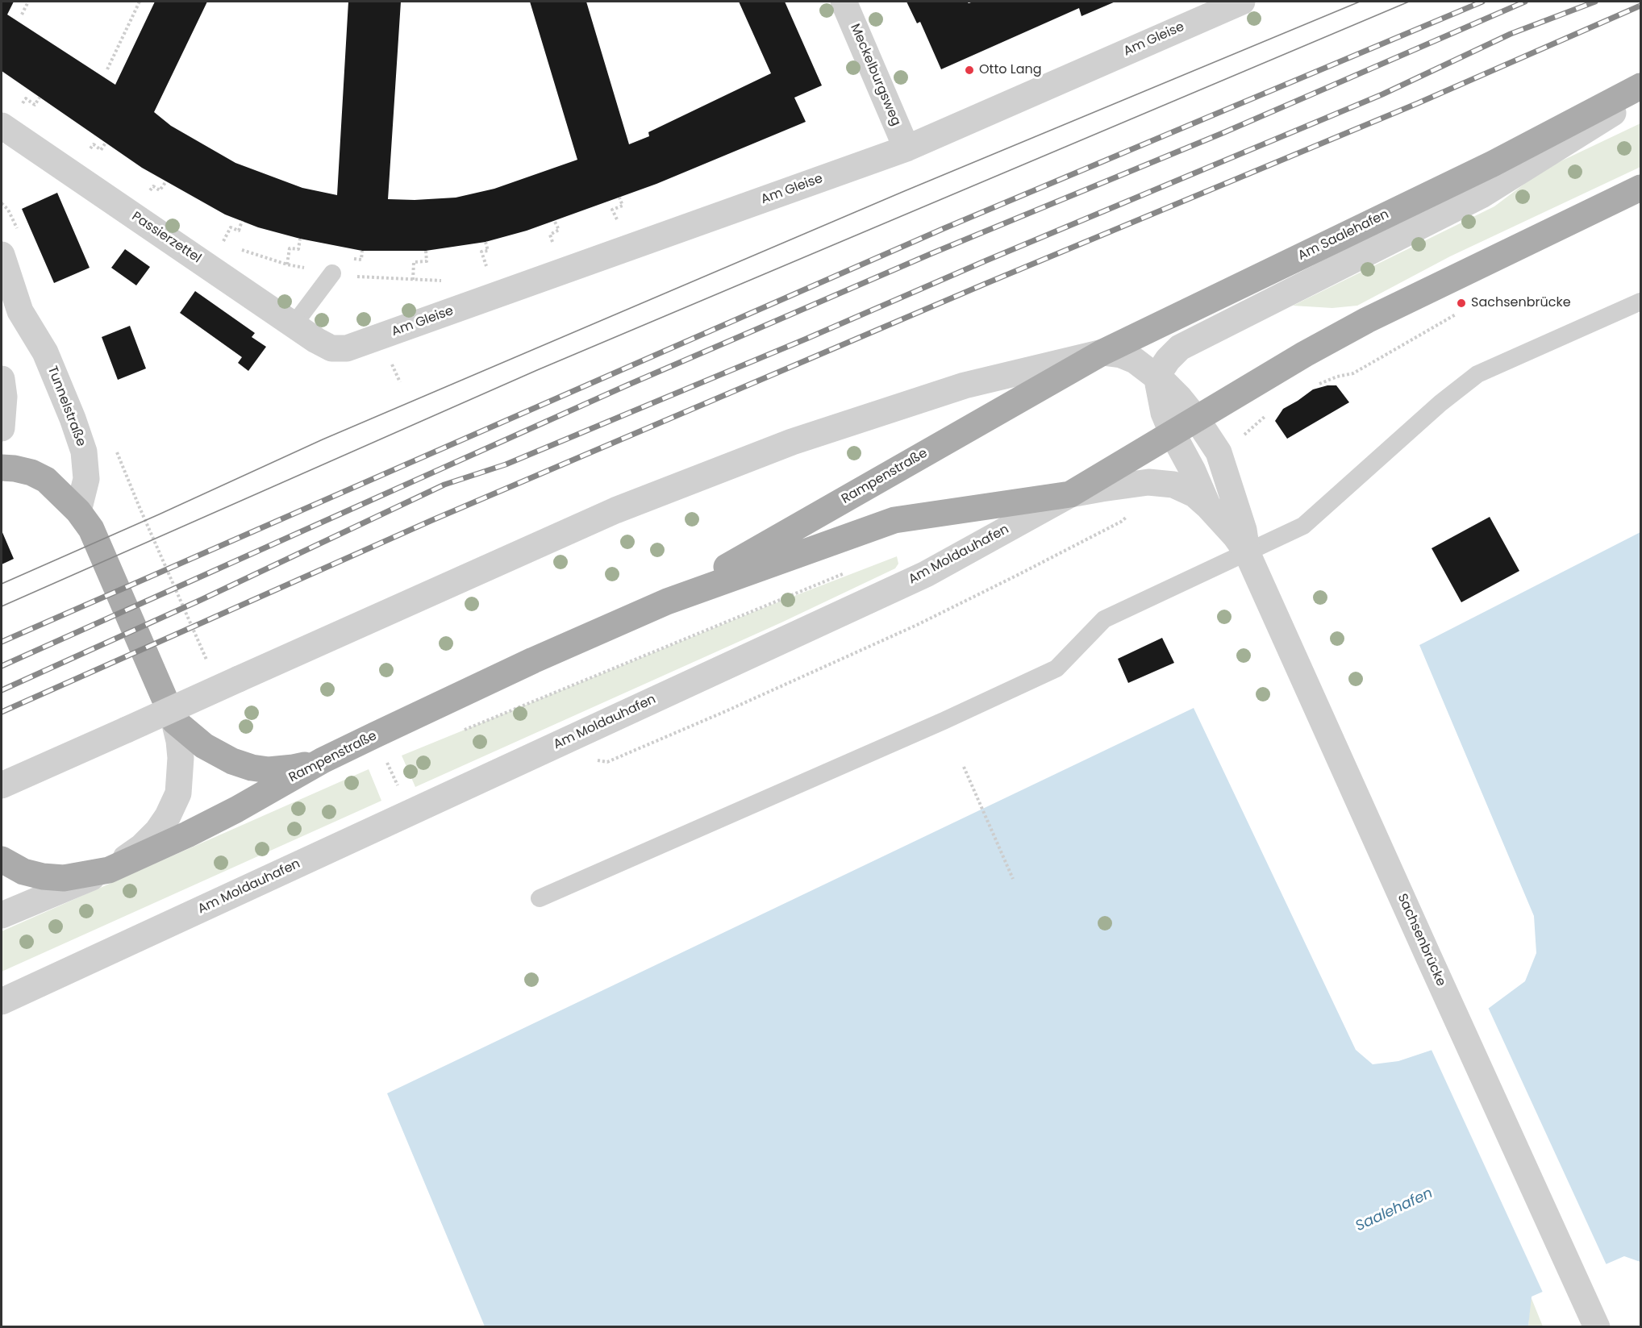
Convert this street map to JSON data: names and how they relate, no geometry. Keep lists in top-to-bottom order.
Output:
{
  "streets": {
    "main road": ["Am Saalehafen", "Rampenstraße", "Am Moldauhafen"],
    "street": [
      "Am Gleise",
      "Meckelburgsweg",
      "Passierzettel",
      "Tunnelstraße",
      "Sachsenbrücke"
    ]
  },
  "crossings": [
    ["Am Gleise", "Meckelburgsweg"],
    ["Am Gleise", "Passierzettel"],
    ["Am Saalehafen", "Rampenstraße"],
    ["Am Saalehafen", "Am Moldauhafen"],
    ["Am Saalehafen", "Sachsenbrücke"],
    ["Rampenstraße", "Am Moldauhafen"],
    ["Rampenstraße", "Sachsenbrücke"],
    ["Am Moldauhafen", "Sachsenbrücke"]
  ],
  "water": ["Saalehafen"],
  "places": ["Otto Lang", "Sachsenbrücke"]
}
